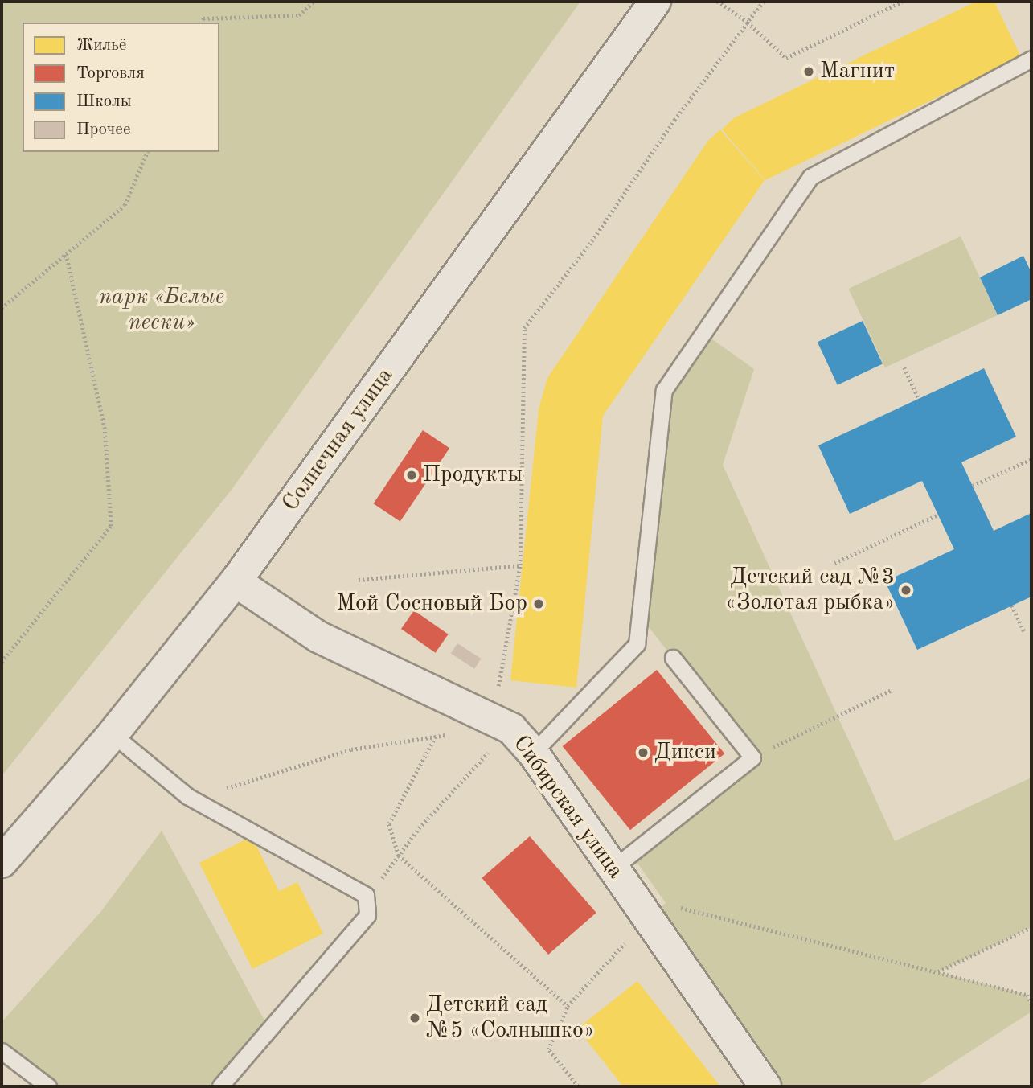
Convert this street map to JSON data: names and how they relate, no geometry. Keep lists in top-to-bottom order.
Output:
{
  "streets": {
    "street": ["Солнечная улица", "Сибирская улица"]
  },
  "crossings": [
    ["Солнечная улица", "Сибирская улица"]
  ],
  "parks": ["парк «Белые пески»"],
  "places": [
    "Магнит",
    "Продукты",
    "Детский сад №3 «Золотая рыбка»",
    "Мой Сосновый Бор",
    "Дикси",
    "Детский сад №5 «Солнышко»"
  ],
  "legend": [
    "Жильё",
    "Торговля",
    "Школы",
    "Прочее"
  ]
}
